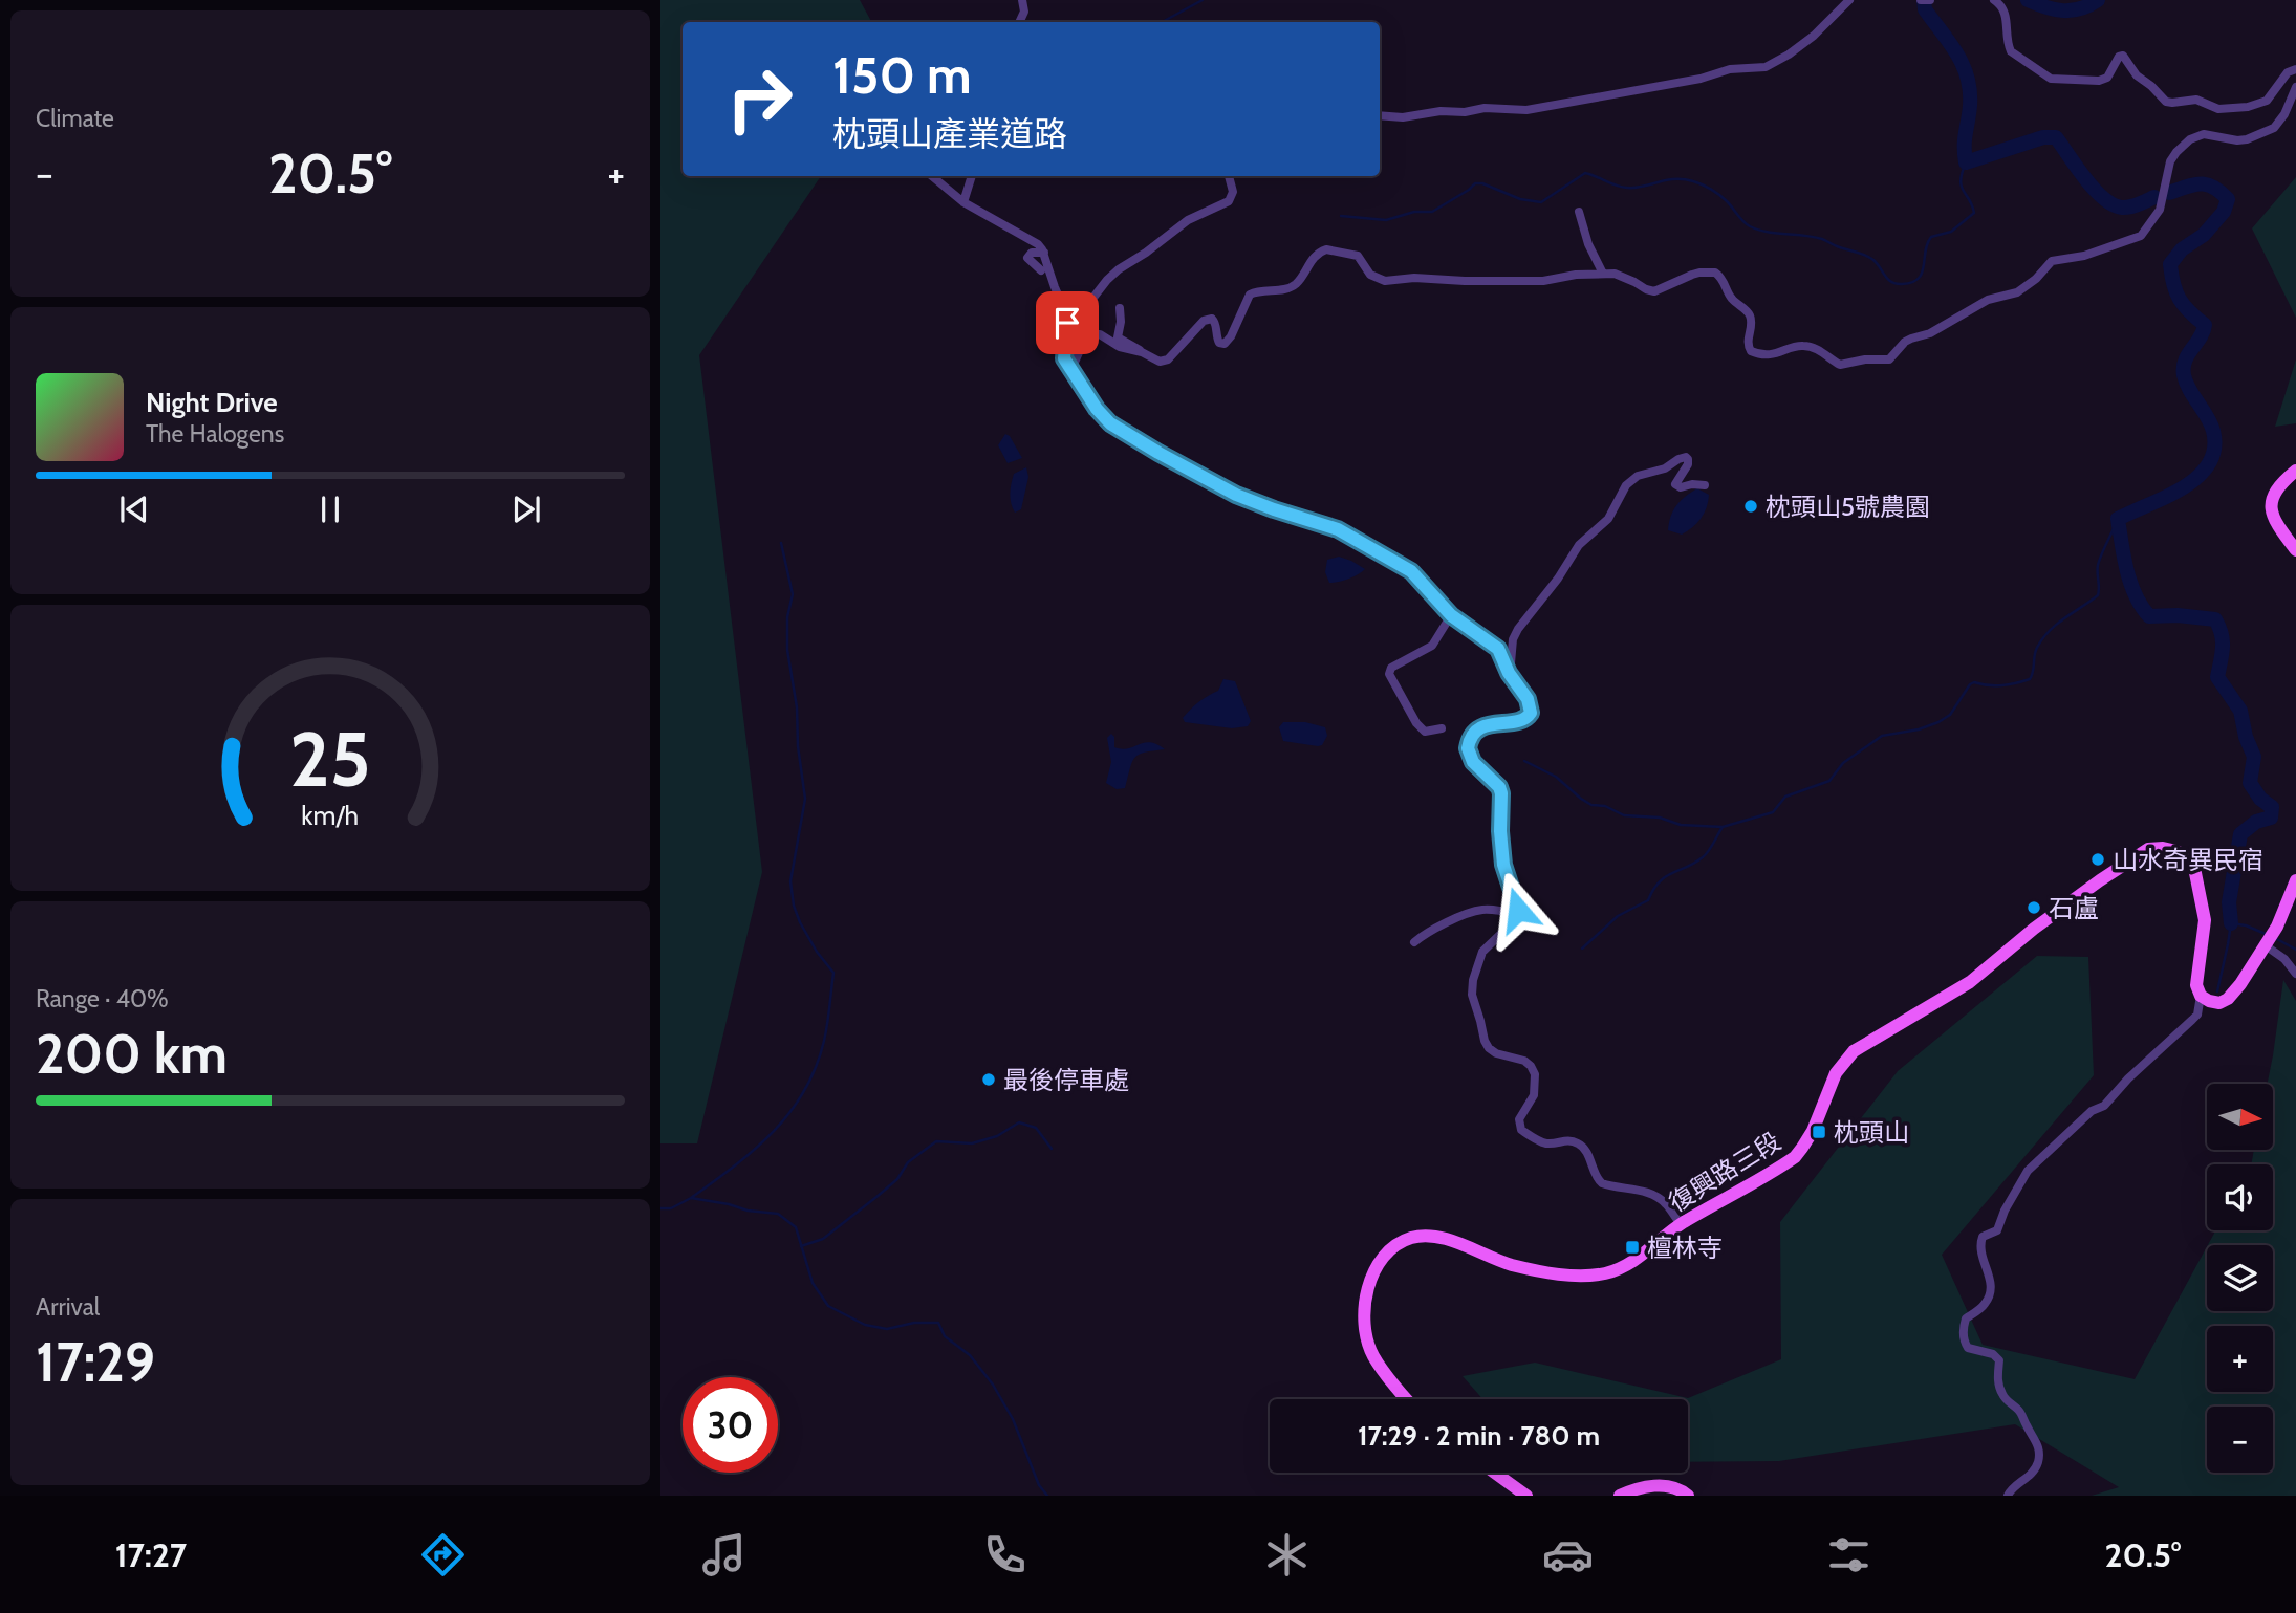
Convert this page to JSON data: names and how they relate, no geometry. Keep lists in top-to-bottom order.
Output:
{
  "streets": {
    "main road": ["復興路三段"]
  },
  "places": {
    "other": [
      "枕頭山5號農園",
      "山水奇異民宿",
      "石盧",
      "最後停車處"
    ],
    "transit": ["枕頭山", "檀林寺"]
  },
  "north": "right",
  "page": {
    "tile": [
      "Climate",
      ["Range · 40%", "200 km"],
      ["Arrival", "17:29"]
    ],
    "turn": ["150 m", "枕頭山產業道路"],
    "heat": ["−", "20.5°", "+"],
    "song": ["Night Drive", "The Halogens"],
    "map_buttons": ["+", "−"],
    "limit": "30",
    "trip": "17:29 · 2 min · 780 m",
    "tabs": ["17:27", "20.5°"],
    "gauge": ["25", "km/h"]
  }
}
